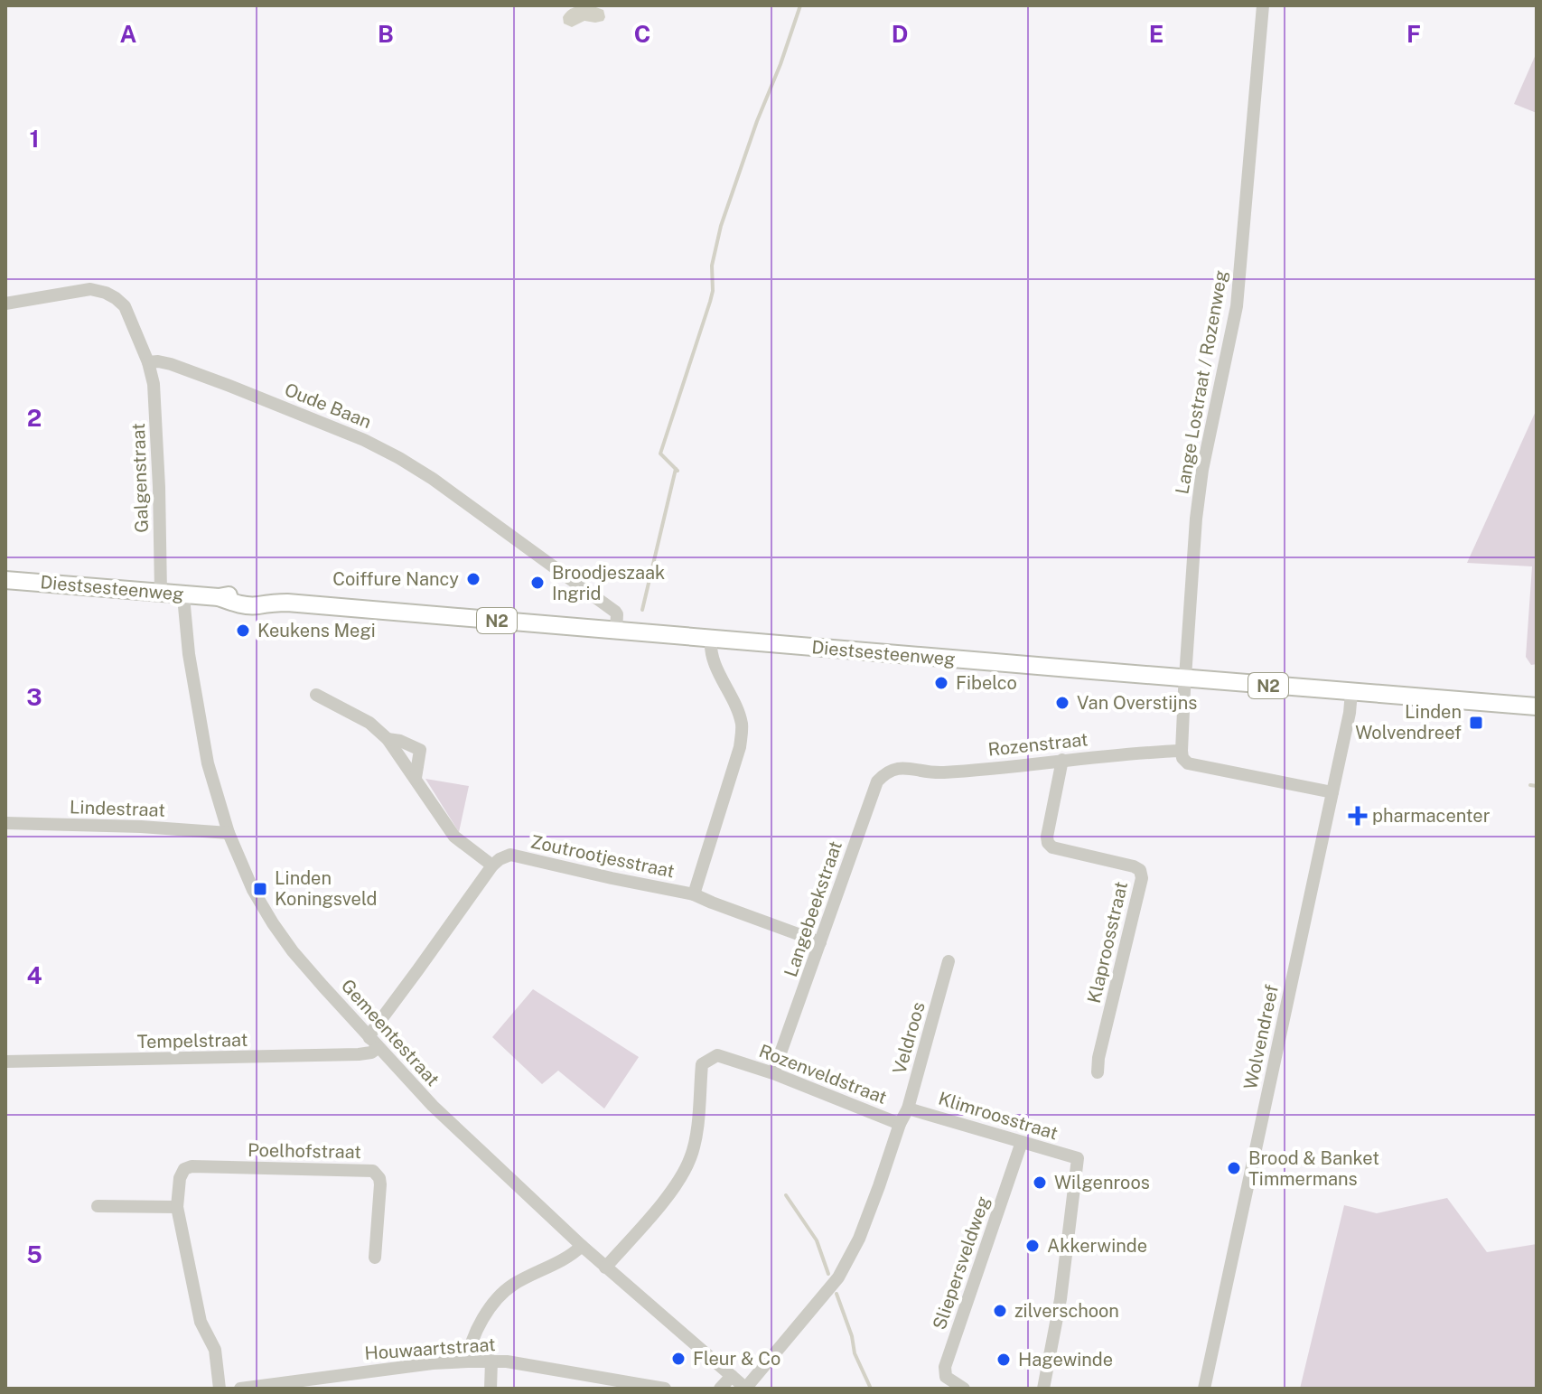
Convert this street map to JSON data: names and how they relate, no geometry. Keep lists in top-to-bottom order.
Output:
{
  "streets": {
    "main road": ["Diestsesteenweg", "N2"],
    "street": [
      "Lange Lostraat / Rozenweg",
      "Oude Baan",
      "Galgenstraat",
      "Rozenstraat",
      "Lindestraat",
      "Zoutrootjesstraat",
      "Langebeekstraat",
      "Klaproosstraat",
      "Gemeentestraat",
      "Wolvendreef",
      "Veldroos",
      "Tempelstraat",
      "Rozenveldstraat",
      "Klimroosstraat",
      "Poelhofstraat",
      "Sliepersveldweg",
      "Houwaartstraat"
    ]
  },
  "crossings": [
    ["Lange Lostraat / Rozenweg", "Diestsesteenweg"],
    ["Oude Baan", "Galgenstraat"],
    ["Oude Baan", "Diestsesteenweg"],
    ["Galgenstraat", "Diestsesteenweg"],
    ["Diestsesteenweg", "Zoutrootjesstraat"],
    ["Diestsesteenweg", "Gemeentestraat"],
    ["Diestsesteenweg", "Wolvendreef"],
    ["Rozenstraat", "Langebeekstraat"],
    ["Rozenstraat", "Klaproosstraat"],
    ["Lindestraat", "Gemeentestraat"],
    ["Langebeekstraat", "Rozenveldstraat"],
    ["Gemeentestraat", "Tempelstraat"],
    ["Gemeentestraat", "Rozenveldstraat"],
    ["Veldroos", "Rozenveldstraat"],
    ["Veldroos", "Klimroosstraat"],
    ["Klimroosstraat", "Sliepersveldweg"]
  ],
  "places": {
    "other": [
      "Coiffure Nancy",
      "Broodjeszaak Ingrid",
      "Keukens Megi",
      "Fibelco",
      "Van Overstijns",
      "Brood & Banket Timmermans",
      "Wilgenroos",
      "Akkerwinde",
      "zilverschoon",
      "Fleur & Co",
      "Hagewinde"
    ],
    "transit": ["Linden Wolvendreef", "Linden Koningsveld"],
    "health": ["pharmacenter"]
  },
  "grid": {
    "columns": [
      "A",
      "B",
      "C",
      "D",
      "E",
      "F"
    ],
    "rows": [
      "1",
      "2",
      "3",
      "4",
      "5"
    ]
  }
}
